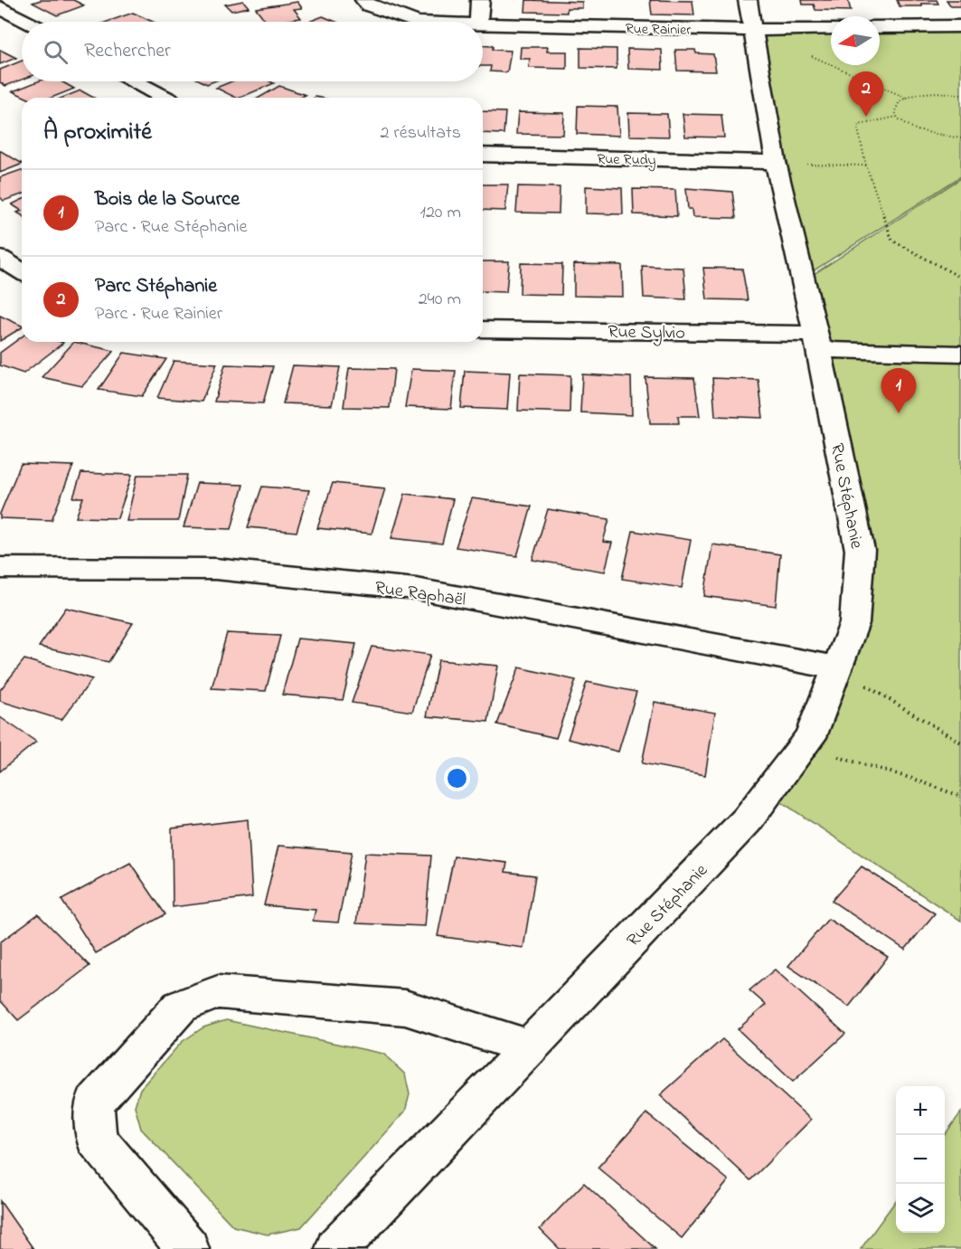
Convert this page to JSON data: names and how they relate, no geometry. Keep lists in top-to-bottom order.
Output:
{
  "streets": {
    "street": [
      "Rue Rainier",
      "Rue Rudy",
      "Rue Sylvio",
      "Rue Stéphanie",
      "Rue Raphaël"
    ]
  },
  "crossings": [
    ["Rue Rainier", "Rue Stéphanie"],
    ["Rue Rudy", "Rue Stéphanie"],
    ["Rue Sylvio", "Rue Stéphanie"],
    ["Rue Stéphanie", "Rue Raphaël"]
  ],
  "north": "left",
  "page": {
    "search": "Rechercher",
    "pins": ["2", "1"],
    "heading": ["À proximité", "2 résultats"],
    "list": [
      {
        "mark": "1",
        "name": "Bois de la Source",
        "note": "Parc · Rue Stéphanie",
        "value": "120 m"
      },
      {
        "mark": "2",
        "name": "Parc Stéphanie",
        "note": "Parc · Rue Rainier",
        "value": "240 m"
      }
    ],
    "map_buttons": ["+", "−"]
  }
}
